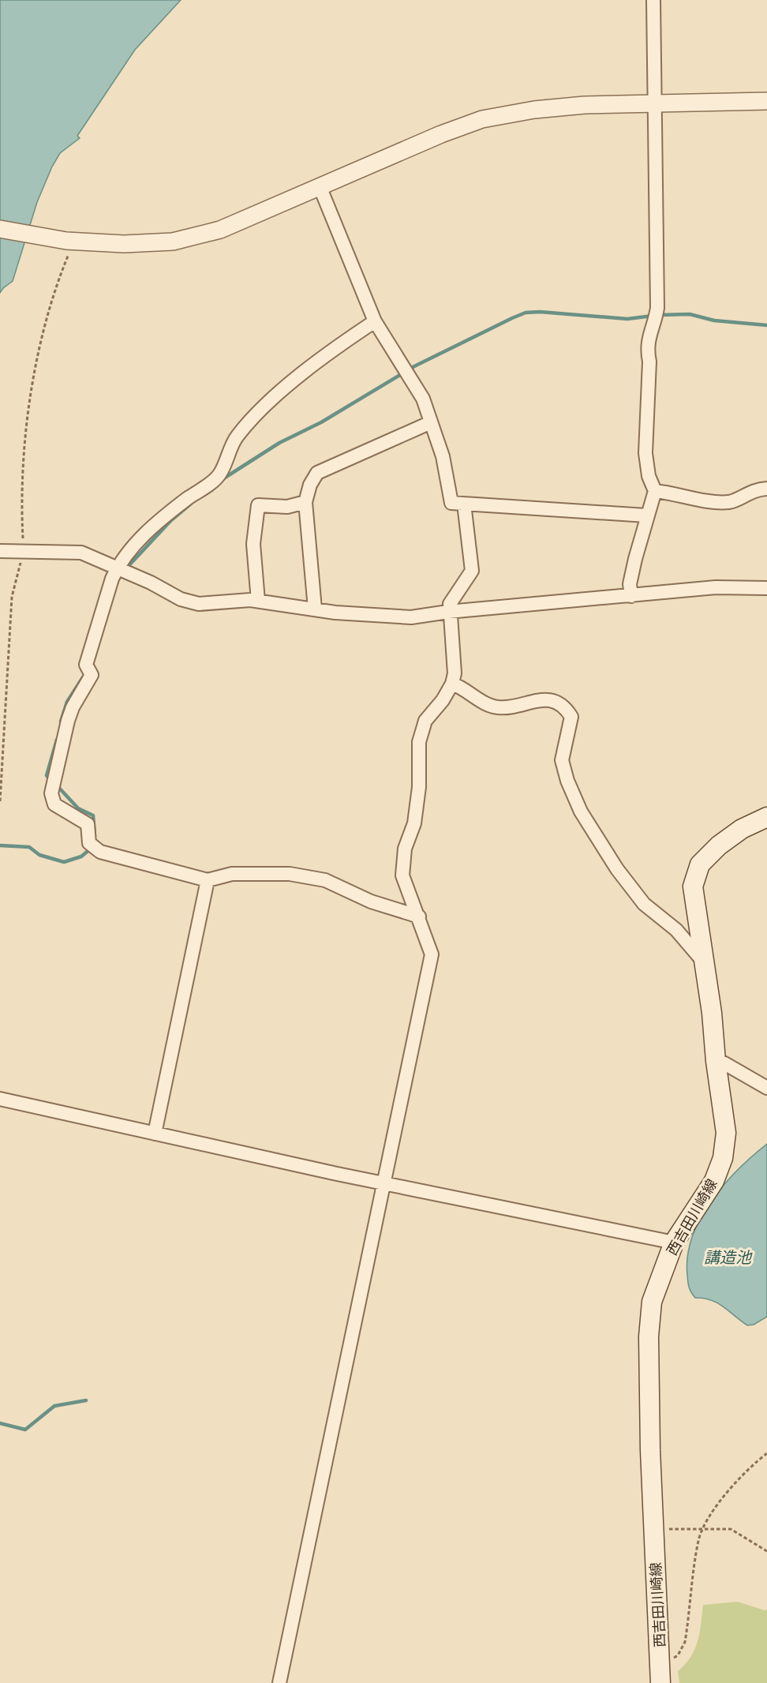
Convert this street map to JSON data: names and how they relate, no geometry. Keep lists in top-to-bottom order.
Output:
{
  "streets": {
    "main road": ["西吉田川崎線"]
  },
  "water": ["講造池"]
}
